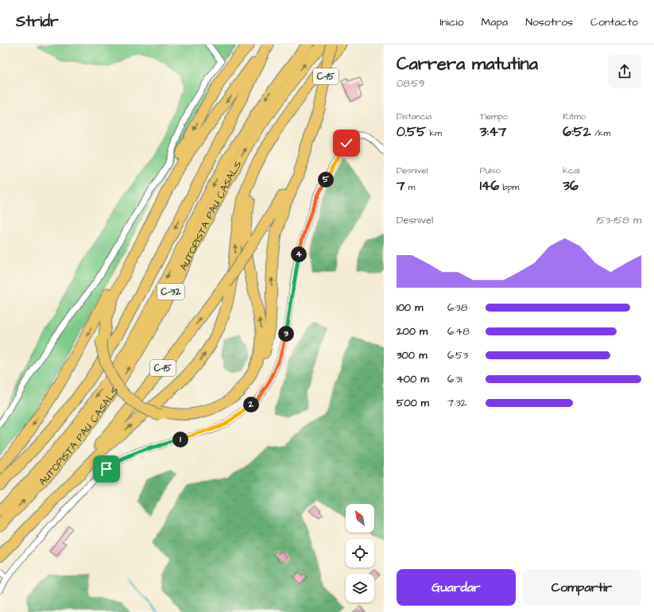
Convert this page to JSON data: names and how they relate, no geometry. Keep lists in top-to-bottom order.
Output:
{
  "streets": {
    "highway": ["C-15", "AUTOPISTA PAU CASALS", "C-32"]
  },
  "north": "top left",
  "page": {
    "header": "Stridr",
    "nav": [
      "Inicio",
      "Mapa",
      "Nosotros",
      "Contacto"
    ],
    "heading": ["Carrera matutina", "08:59"],
    "stats": [
      ["Distancia", "0.55 km"],
      ["Tiempo", "3:47"],
      ["Ritmo", "6:52 /km"],
      ["Desnivel", "7 m"],
      ["Pulso", "146 bpm"],
      ["kcal", "36"]
    ],
    "pins": [
      "5",
      "4",
      "3",
      "2",
      "1"
    ],
    "chart": ["Desnivel", "153–158 m"],
    "list": [
      {
        "name": "100 m",
        "note": "6:38"
      },
      {
        "name": "200 m",
        "note": "6:48"
      },
      {
        "name": "300 m",
        "note": "6:53"
      },
      {
        "name": "400 m",
        "note": "6:31"
      },
      {
        "name": "500 m",
        "note": "7:32"
      }
    ],
    "buttons": ["Guardar", "Compartir"]
  }
}
